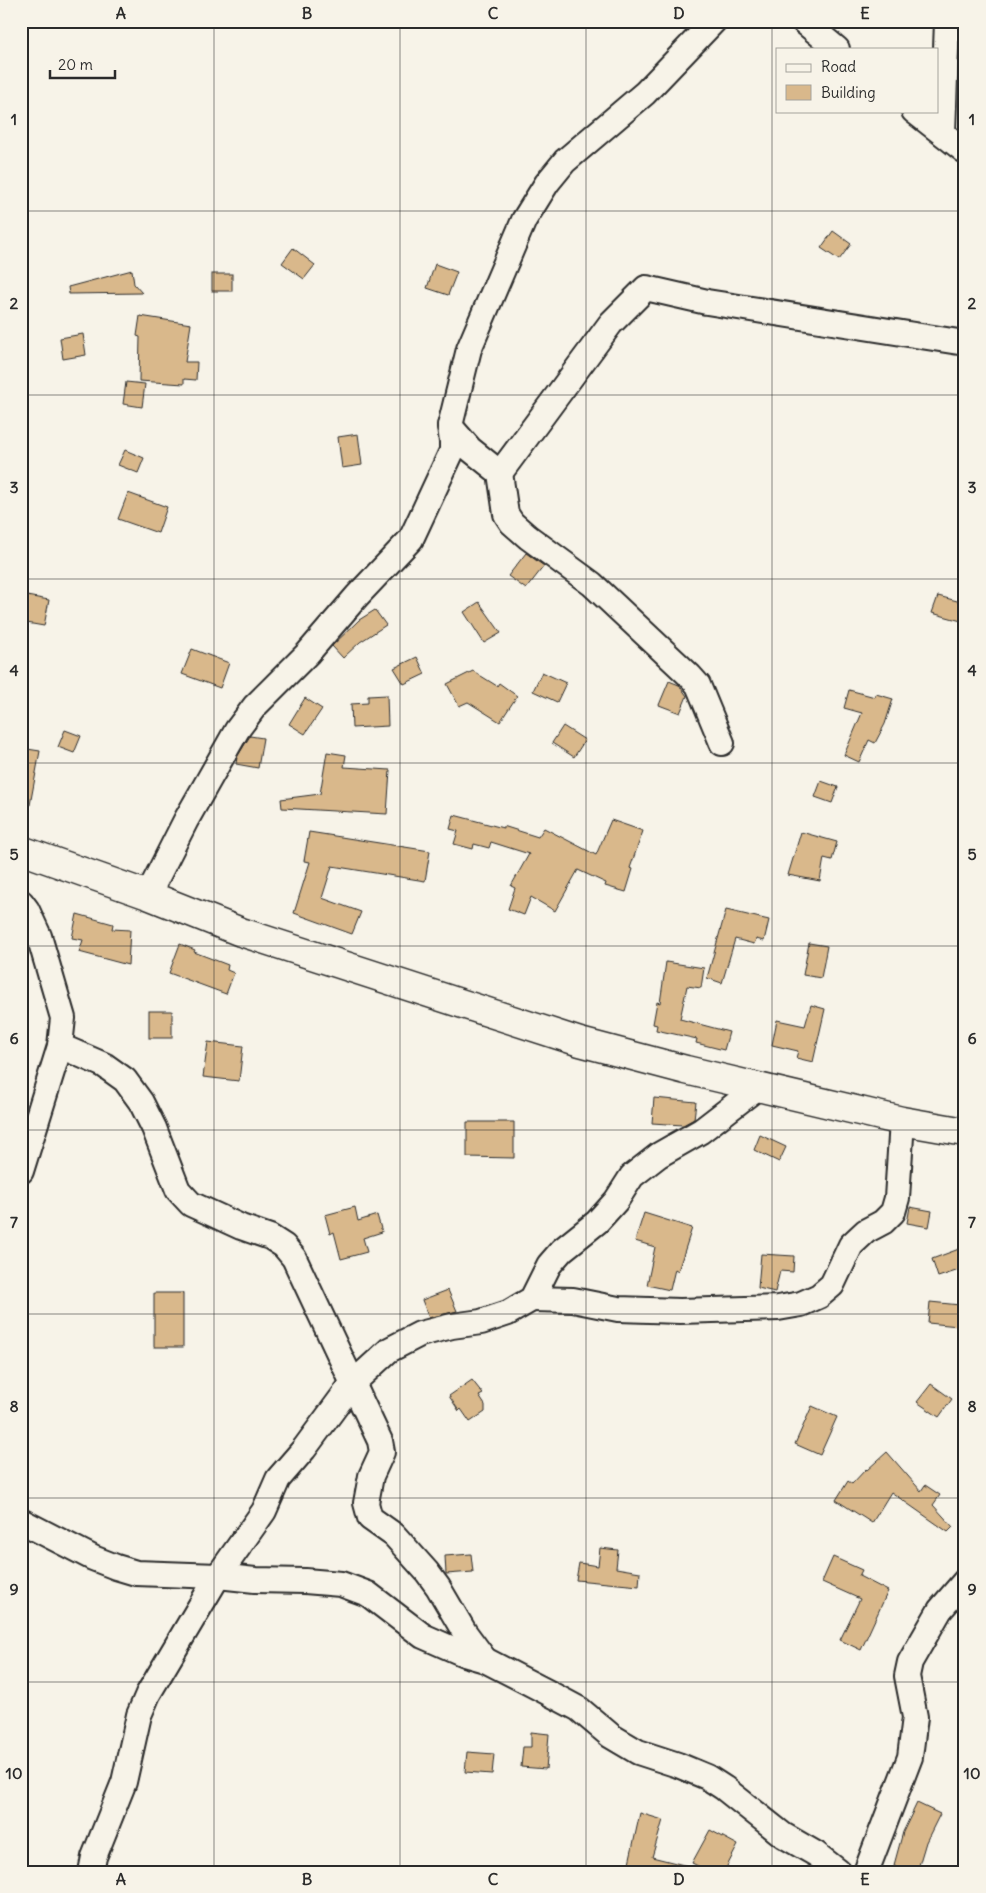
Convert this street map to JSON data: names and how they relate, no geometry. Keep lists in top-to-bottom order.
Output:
{
  "legend": ["Road", "Building"],
  "scale_bar": "20 m",
  "grid": {
    "columns": [
      "A",
      "B",
      "C",
      "D",
      "E"
    ],
    "rows": [
      "1",
      "2",
      "3",
      "4",
      "5",
      "6",
      "7",
      "8",
      "9",
      "10"
    ]
  }
}
